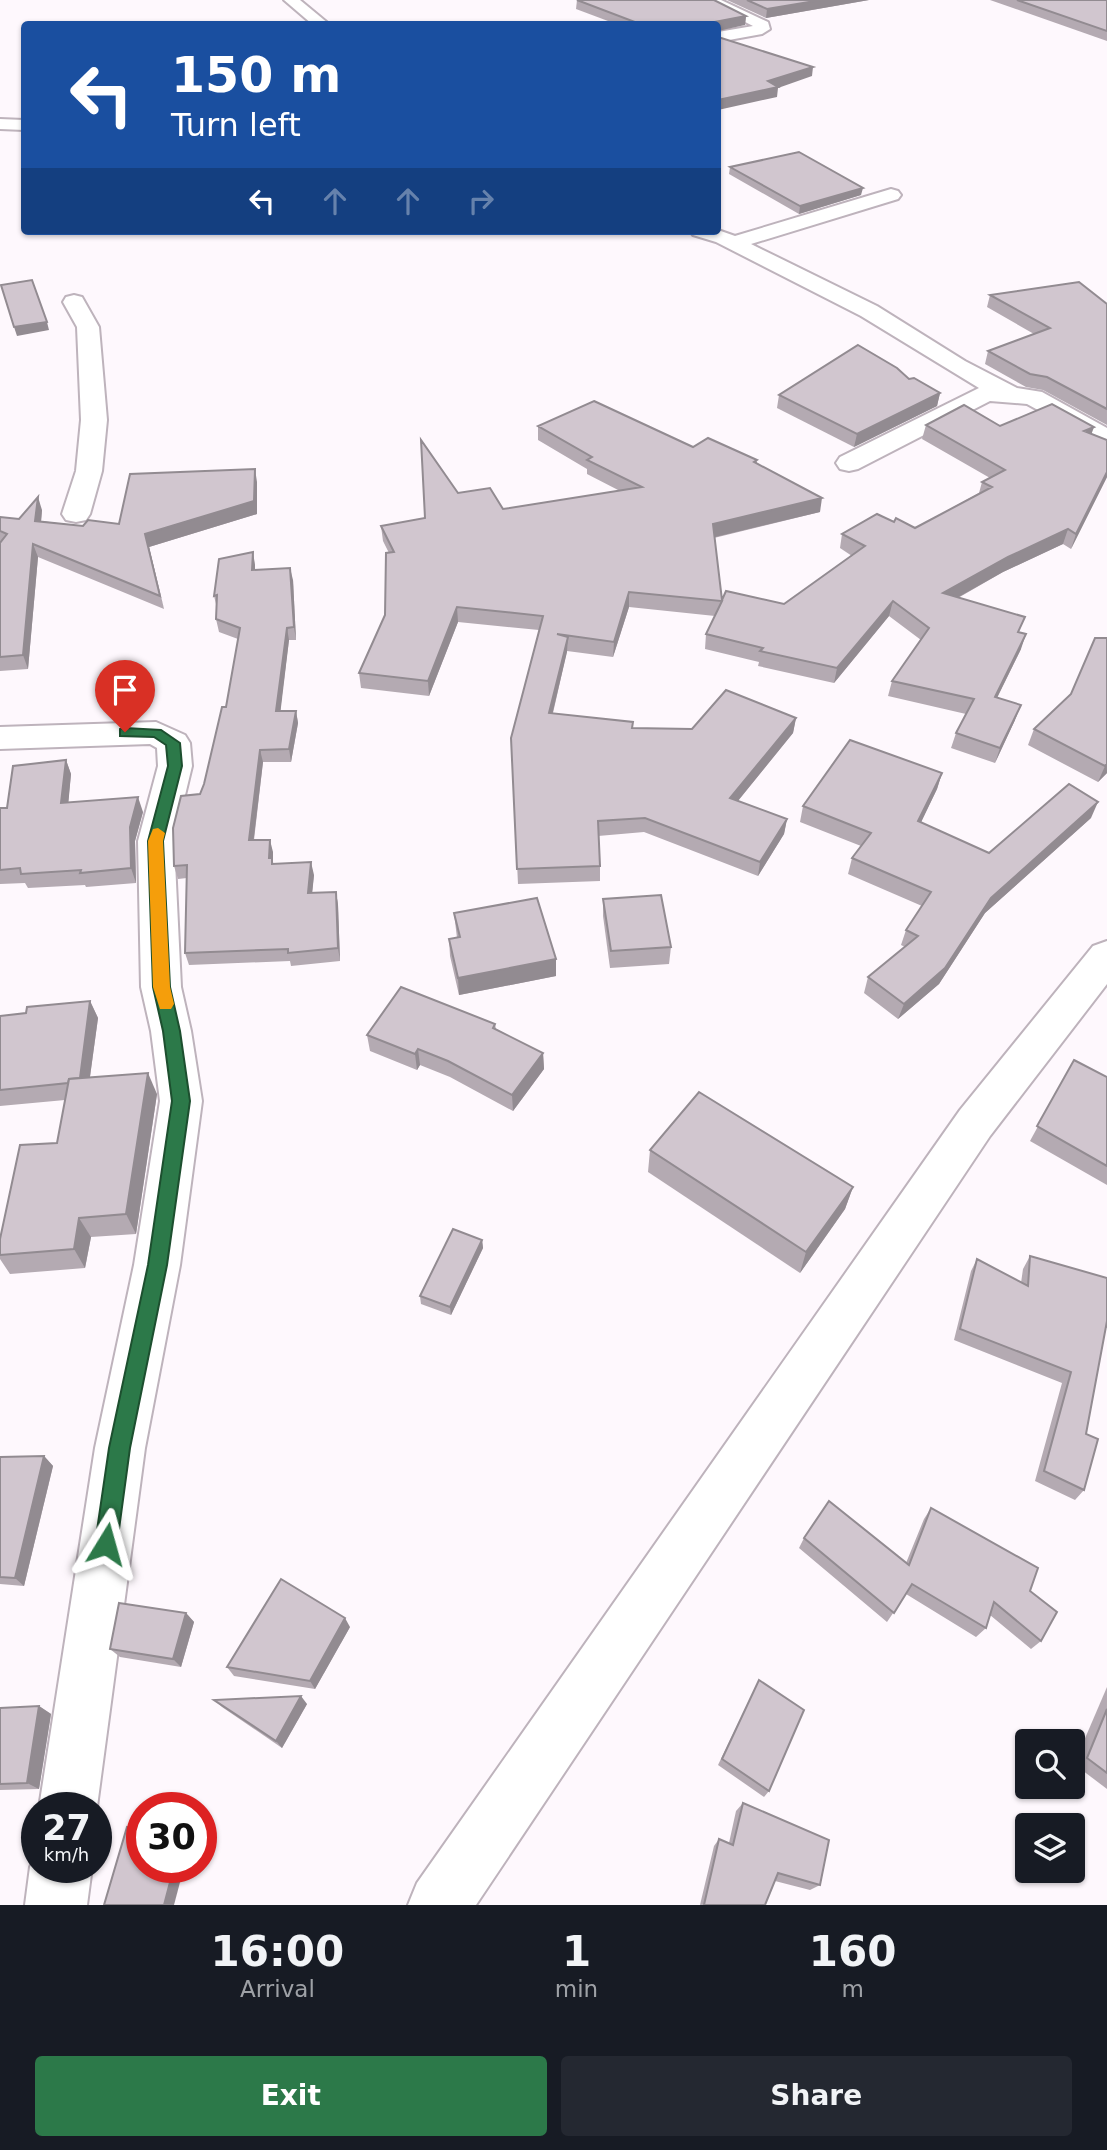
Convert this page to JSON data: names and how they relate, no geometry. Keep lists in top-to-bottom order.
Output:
{
  "page": {
    "turn": ["150 m", "Turn left"],
    "speed": "27 km/h",
    "limit": "30",
    "eta": [
      "16:00",
      "Arrival",
      "1",
      "min",
      "160",
      "m"
    ],
    "buttons": ["Exit", "Share"]
  }
}
